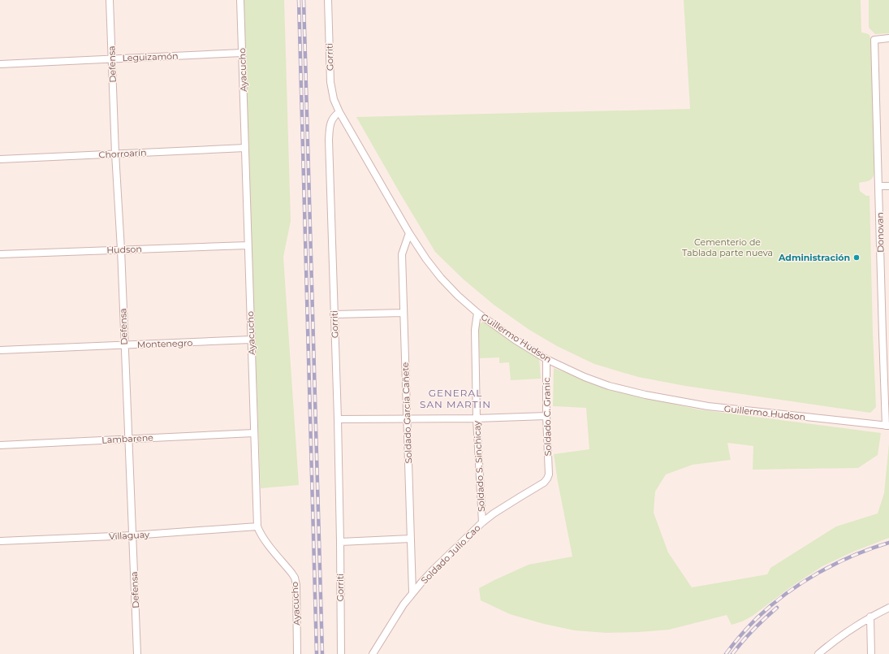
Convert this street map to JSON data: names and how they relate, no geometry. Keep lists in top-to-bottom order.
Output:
{
  "streets": {
    "street": [
      "Leguizamón",
      "Gorriti",
      "Defensa",
      "Ayacucho",
      "Chorroarín",
      "Donovan",
      "Hudson",
      "Guillermo Hudson",
      "Montenegro",
      "Soldado García Cañete",
      "Soldado C. Granic",
      "Lambarene",
      "Soldado S. Sinchicay",
      "Villaguay",
      "Soldado Julio Cao"
    ]
  },
  "crossings": [
    ["Leguizamón", "Defensa"],
    ["Leguizamón", "Ayacucho"],
    ["Gorriti", "Guillermo Hudson"],
    ["Defensa", "Chorroarín"],
    ["Defensa", "Hudson"],
    ["Defensa", "Montenegro"],
    ["Defensa", "Lambarene"],
    ["Defensa", "Villaguay"],
    ["Ayacucho", "Chorroarín"],
    ["Ayacucho", "Hudson"],
    ["Ayacucho", "Montenegro"],
    ["Ayacucho", "Lambarene"],
    ["Ayacucho", "Villaguay"],
    ["Donovan", "Guillermo Hudson"],
    ["Guillermo Hudson", "Soldado García Cañete"],
    ["Guillermo Hudson", "Soldado C. Granic"],
    ["Guillermo Hudson", "Soldado S. Sinchicay"],
    ["Soldado García Cañete", "Soldado Julio Cao"],
    ["Soldado C. Granic", "Soldado Julio Cao"],
    ["Soldado S. Sinchicay", "Soldado Julio Cao"]
  ],
  "districts": ["GENERAL SAN MARTIN"],
  "parks": ["Cementerio de Tablada parte nueva"],
  "places": ["Administración"]
}
